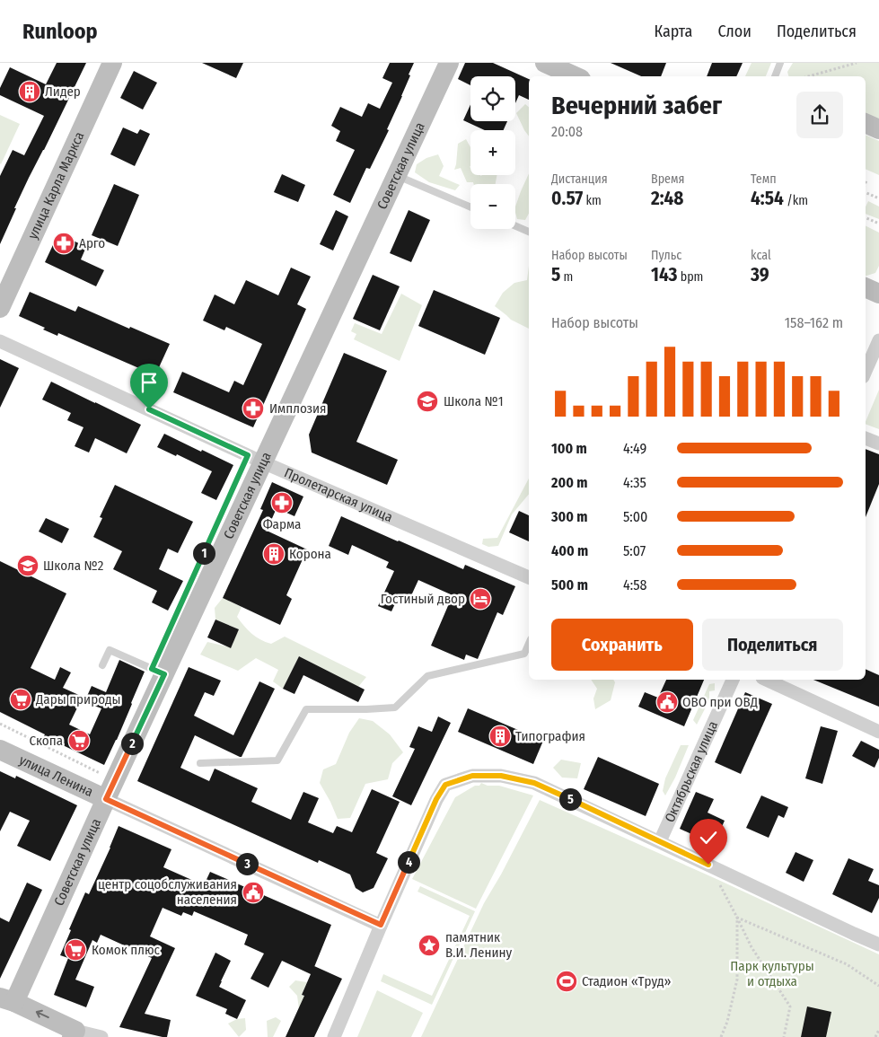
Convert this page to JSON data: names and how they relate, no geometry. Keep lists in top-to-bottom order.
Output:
{
  "streets": {
    "street": [
      "Советская улица",
      "улица Карла Маркса",
      "Пролетарская улица",
      "Октябрьская улица",
      "улица Ленина"
    ]
  },
  "crossings": [
    ["Советская улица", "Пролетарская улица"],
    ["Советская улица", "улица Ленина"]
  ],
  "parks": ["Парк культуры и отдыха"],
  "places": {
    "building": ["Лидер", "Корона", "Типография"],
    "pharmacy": ["Арго", "Имплозия", "Фарма"],
    "school or university": ["Школа №1", "Школа №2"],
    "hotel": ["Гостиный двор"],
    "supermarket": ["Дары природы", "Скопа", "Комок плюс"],
    "public building": ["ОВО при ОВД", "центр соцобслуживания населения"],
    "place": ["памятник В.И. Ленину"],
    "sports": ["Стадион «Труд»"]
  },
  "page": {
    "header": "Runloop",
    "nav": ["Карта", "Слои", "Поделиться"],
    "map_buttons": ["+", "−"],
    "heading": ["Вечерний забег", "20:08"],
    "stats": [
      ["Дистанция", "0.57 km"],
      ["Время", "2:48"],
      ["Темп", "4:54 /km"],
      ["Набор высоты", "5 m"],
      ["Пульс", "143 bpm"],
      ["kcal", "39"]
    ],
    "chart": ["Набор высоты", "158–162 m"],
    "list": [
      {
        "name": "100 m",
        "note": "4:49"
      },
      {
        "name": "200 m",
        "note": "4:35"
      },
      {
        "name": "300 m",
        "note": "5:00"
      },
      {
        "name": "400 m",
        "note": "5:07"
      },
      {
        "name": "500 m",
        "note": "4:58"
      }
    ],
    "pins": [
      "1",
      "2",
      "5",
      "4",
      "3"
    ],
    "buttons": ["Сохранить", "Поделиться"]
  }
}
